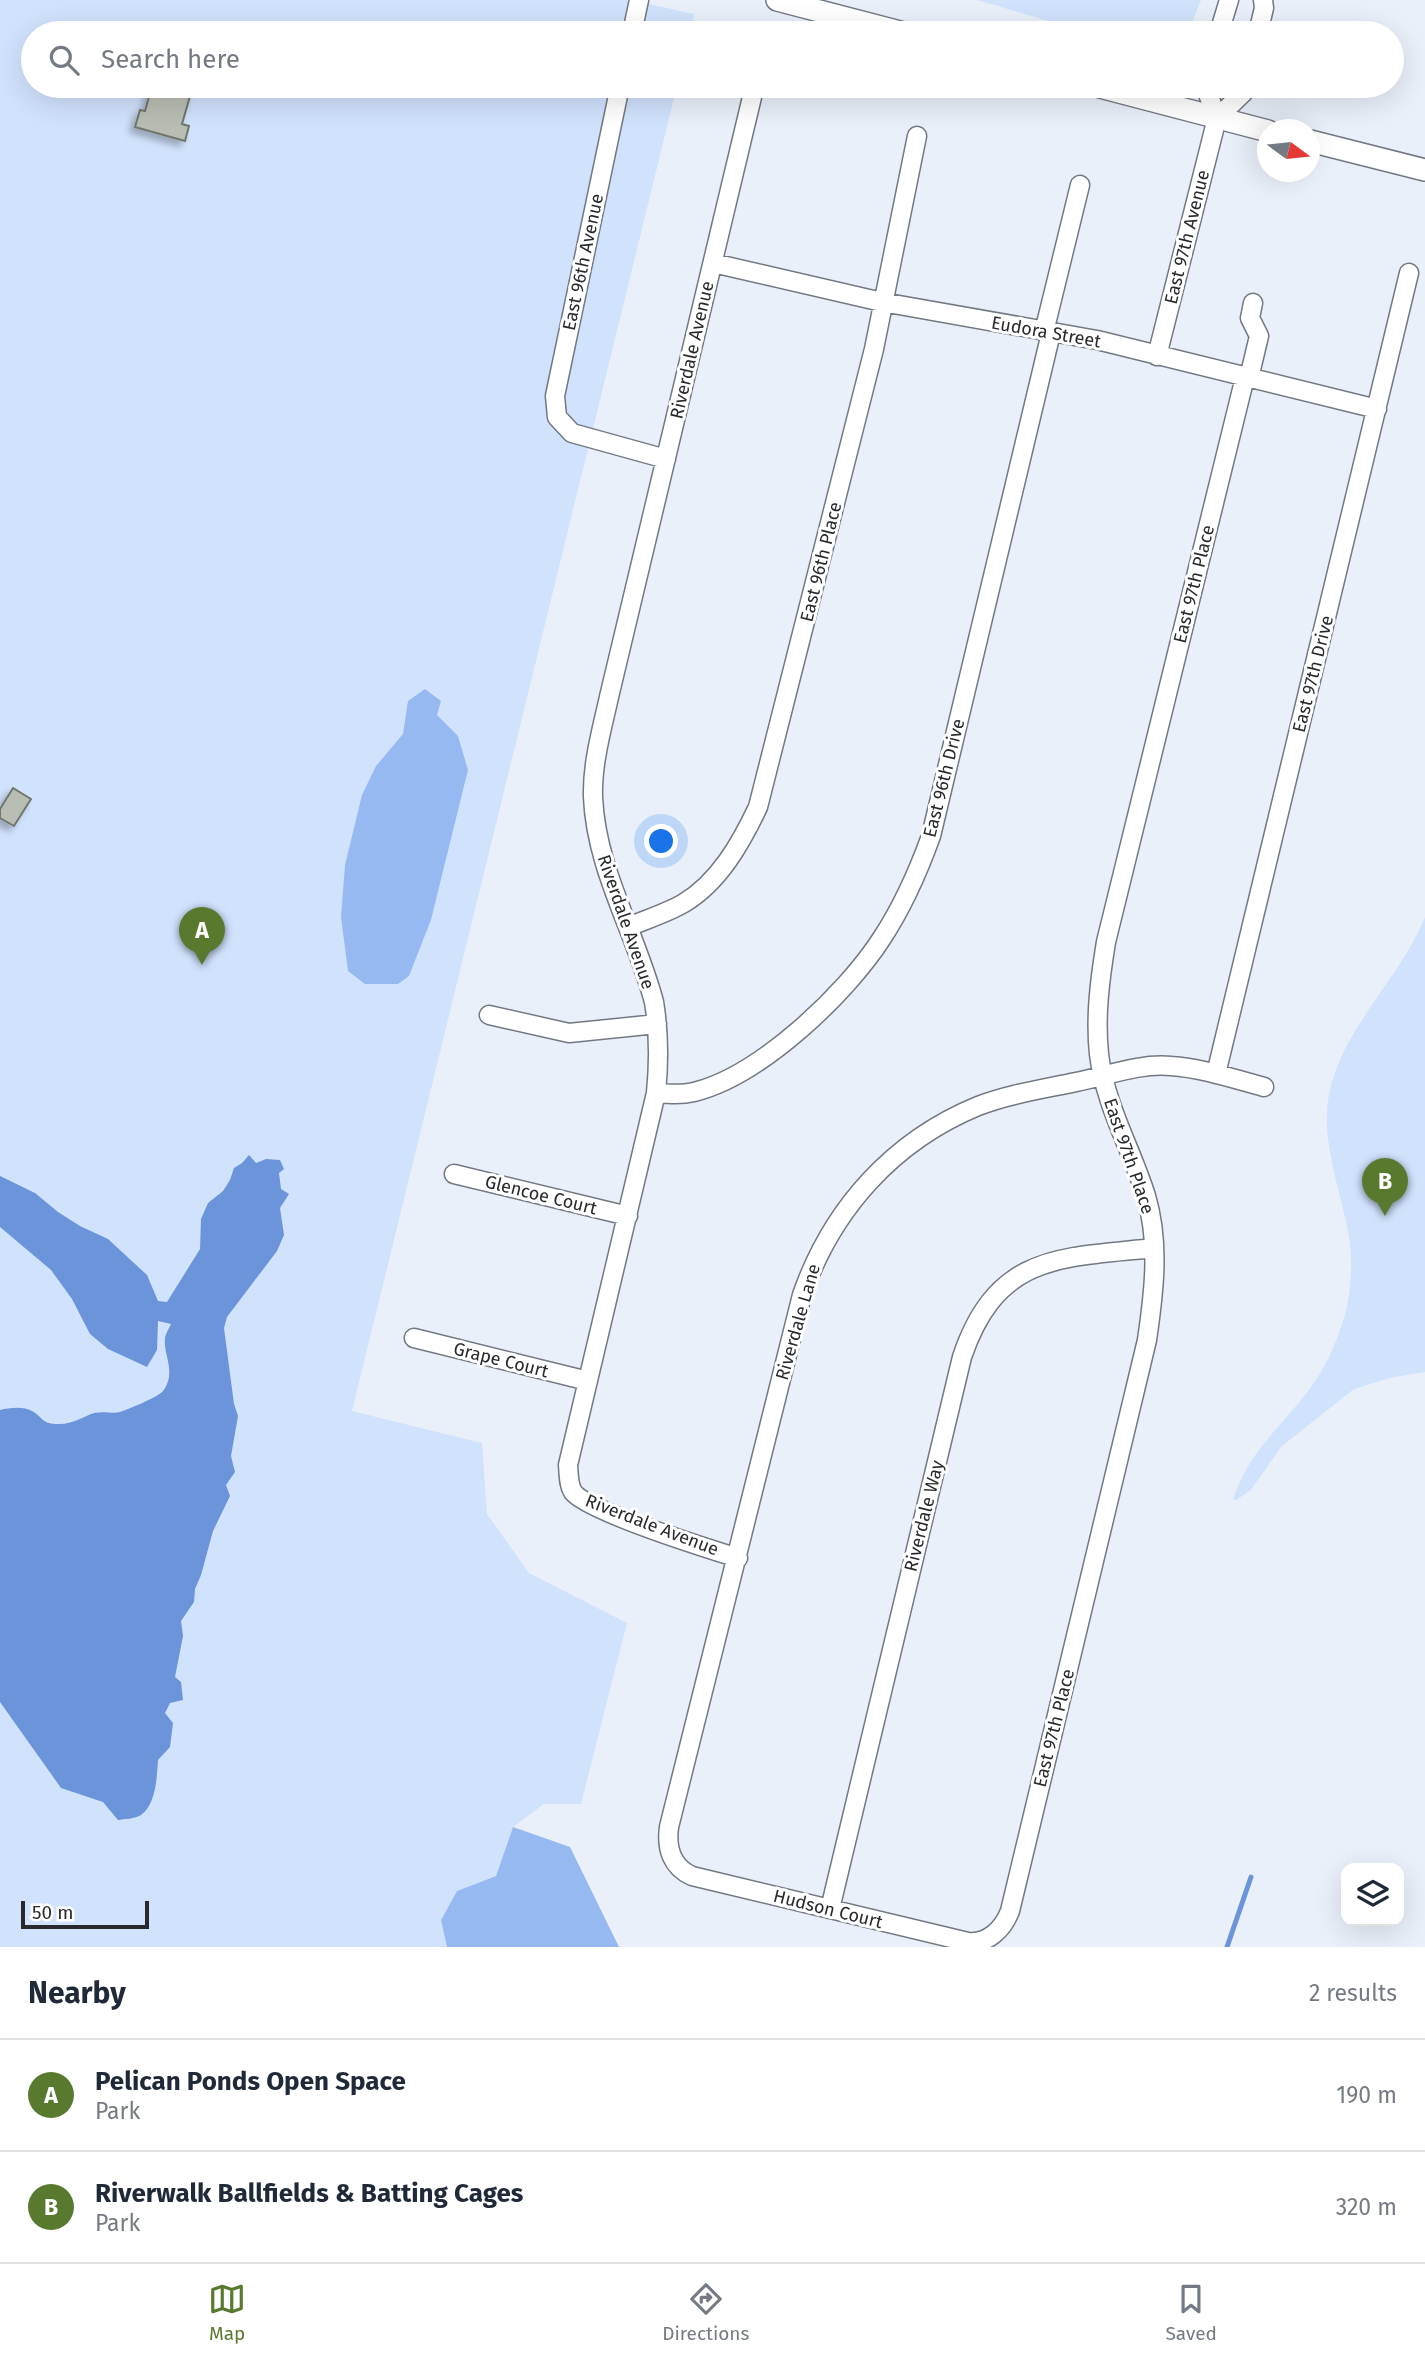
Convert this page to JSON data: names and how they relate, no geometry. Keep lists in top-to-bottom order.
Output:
{
  "streets": {
    "street": [
      "East 97th Avenue",
      "East 96th Avenue",
      "Eudora Street",
      "Riverdale Avenue",
      "East 96th Place",
      "East 97th Place",
      "East 97th Drive",
      "East 96th Drive",
      "Glencoe Court",
      "Riverdale Lane",
      "Grape Court",
      "Riverdale Way",
      "Hudson Court"
    ]
  },
  "crossings": [
    ["East 97th Avenue", "Eudora Street"],
    ["East 96th Avenue", "Riverdale Avenue"],
    ["Eudora Street", "Riverdale Avenue"],
    ["Eudora Street", "East 96th Place"],
    ["Eudora Street", "East 97th Place"],
    ["Eudora Street", "East 97th Drive"],
    ["Eudora Street", "East 96th Drive"],
    ["Riverdale Avenue", "East 96th Place"],
    ["Riverdale Avenue", "East 96th Drive"],
    ["Riverdale Avenue", "Glencoe Court"],
    ["Riverdale Avenue", "Riverdale Lane"],
    ["Riverdale Avenue", "Grape Court"],
    ["East 97th Place", "Riverdale Lane"],
    ["East 97th Place", "Riverdale Way"],
    ["East 97th Place", "Hudson Court"],
    ["East 97th Drive", "Riverdale Lane"],
    ["Riverdale Lane", "Hudson Court"],
    ["Riverdale Way", "Hudson Court"]
  ],
  "scale_bar": "50 m",
  "north": "right",
  "page": {
    "search": "Search here",
    "pins": ["A", "B"],
    "scale": "50 m",
    "heading": ["Nearby", "2 results"],
    "list": [
      {
        "mark": "A",
        "name": "Pelican Ponds Open Space",
        "note": "Park",
        "value": "190 m"
      },
      {
        "mark": "B",
        "name": "Riverwalk Ballfields & Batting Cages",
        "note": "Park",
        "value": "320 m"
      }
    ],
    "nav": ["Map", "Directions", "Saved"]
  }
}
